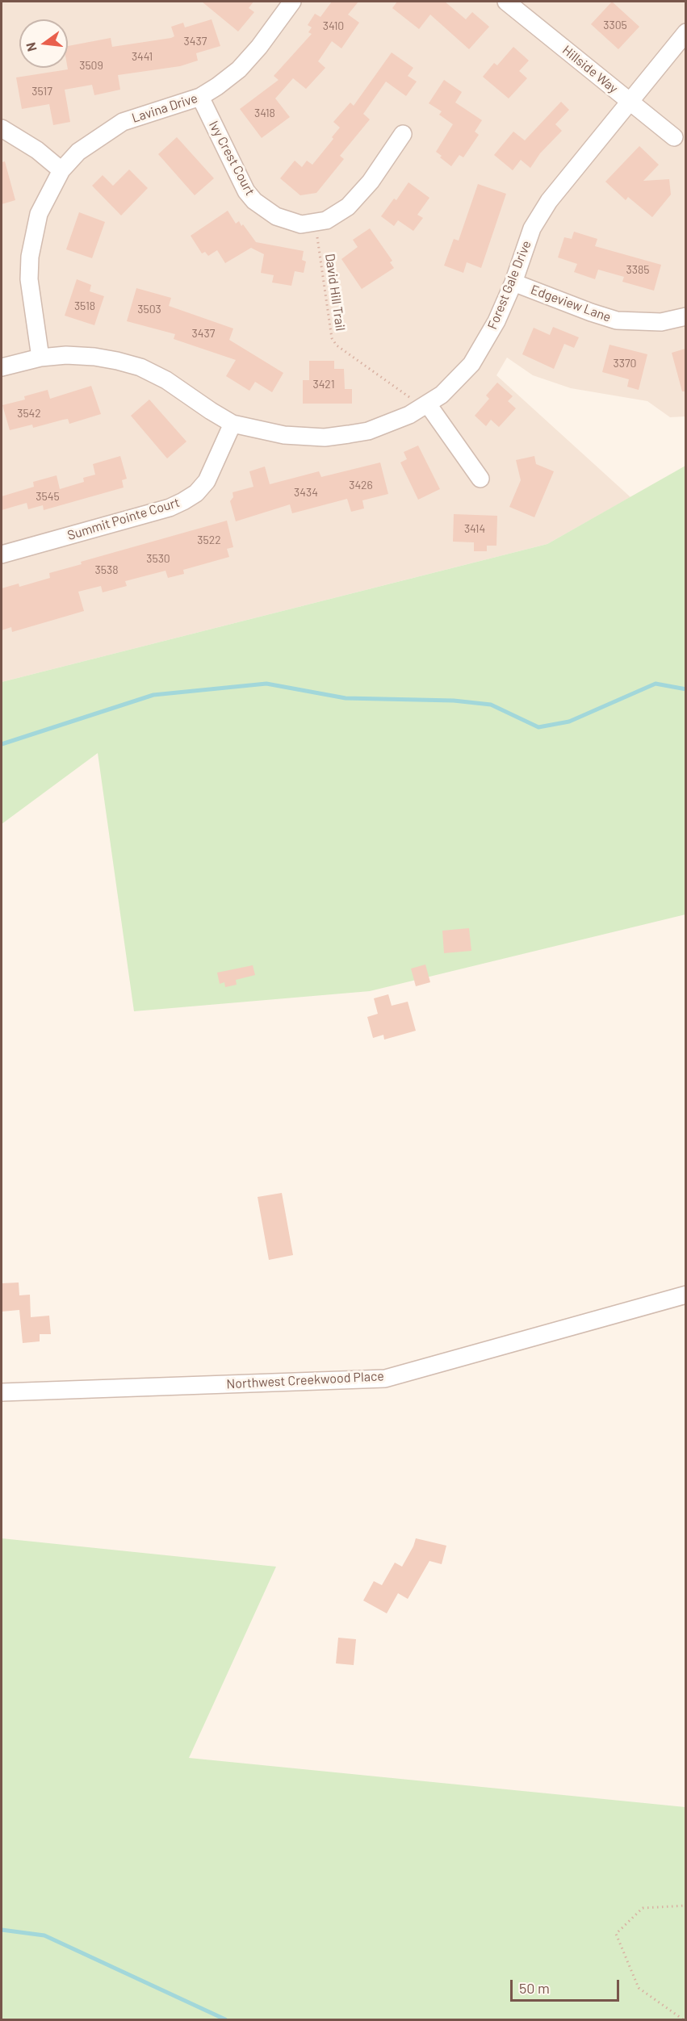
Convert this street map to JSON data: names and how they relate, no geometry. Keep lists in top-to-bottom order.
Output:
{
  "streets": {
    "street": [
      "Hillside Way",
      "Lavina Drive",
      "Ivy Crest Court",
      "Forest Gale Drive",
      "Edgeview Lane",
      "Summit Pointe Court",
      "Northwest Creekwood Place"
    ],
    "path": ["David Hill Trail"]
  },
  "crossings": [
    ["Hillside Way", "Forest Gale Drive"],
    ["Lavina Drive", "Ivy Crest Court"],
    ["Lavina Drive", "Forest Gale Drive"],
    ["Ivy Crest Court", "David Hill Trail"],
    ["Forest Gale Drive", "David Hill Trail"],
    ["Forest Gale Drive", "Edgeview Lane"],
    ["Forest Gale Drive", "Summit Pointe Court"]
  ],
  "house_numbers": [
    "3305",
    "3410",
    "3437",
    "3441",
    "3509",
    "3517",
    "3418",
    "3385",
    "3518",
    "3503",
    "3437",
    "3370",
    "3421",
    "3542",
    "3426",
    "3434",
    "3545",
    "3414",
    "3522",
    "3530",
    "3538"
  ],
  "scale_bar": "50 m",
  "north": "left"
}
